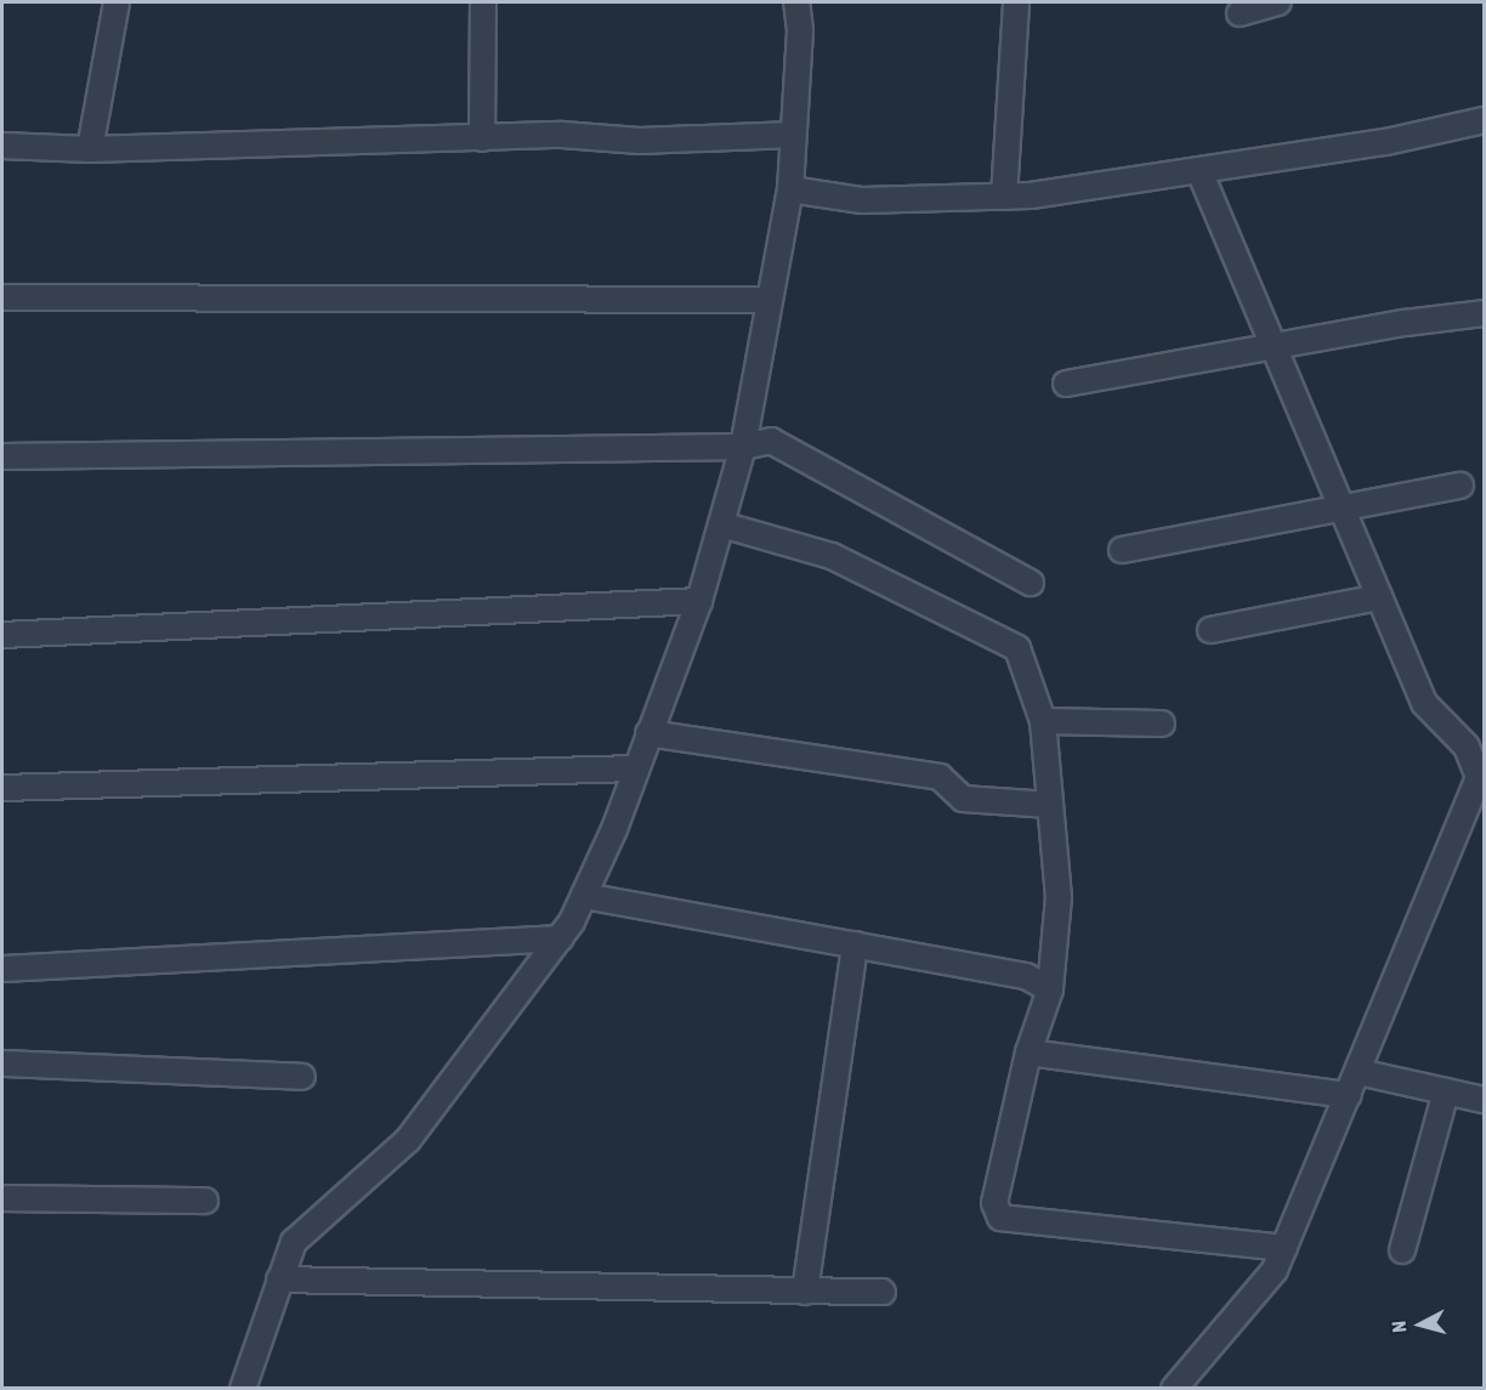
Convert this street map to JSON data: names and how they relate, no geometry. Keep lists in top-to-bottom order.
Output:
{
  "north": "left"
}
